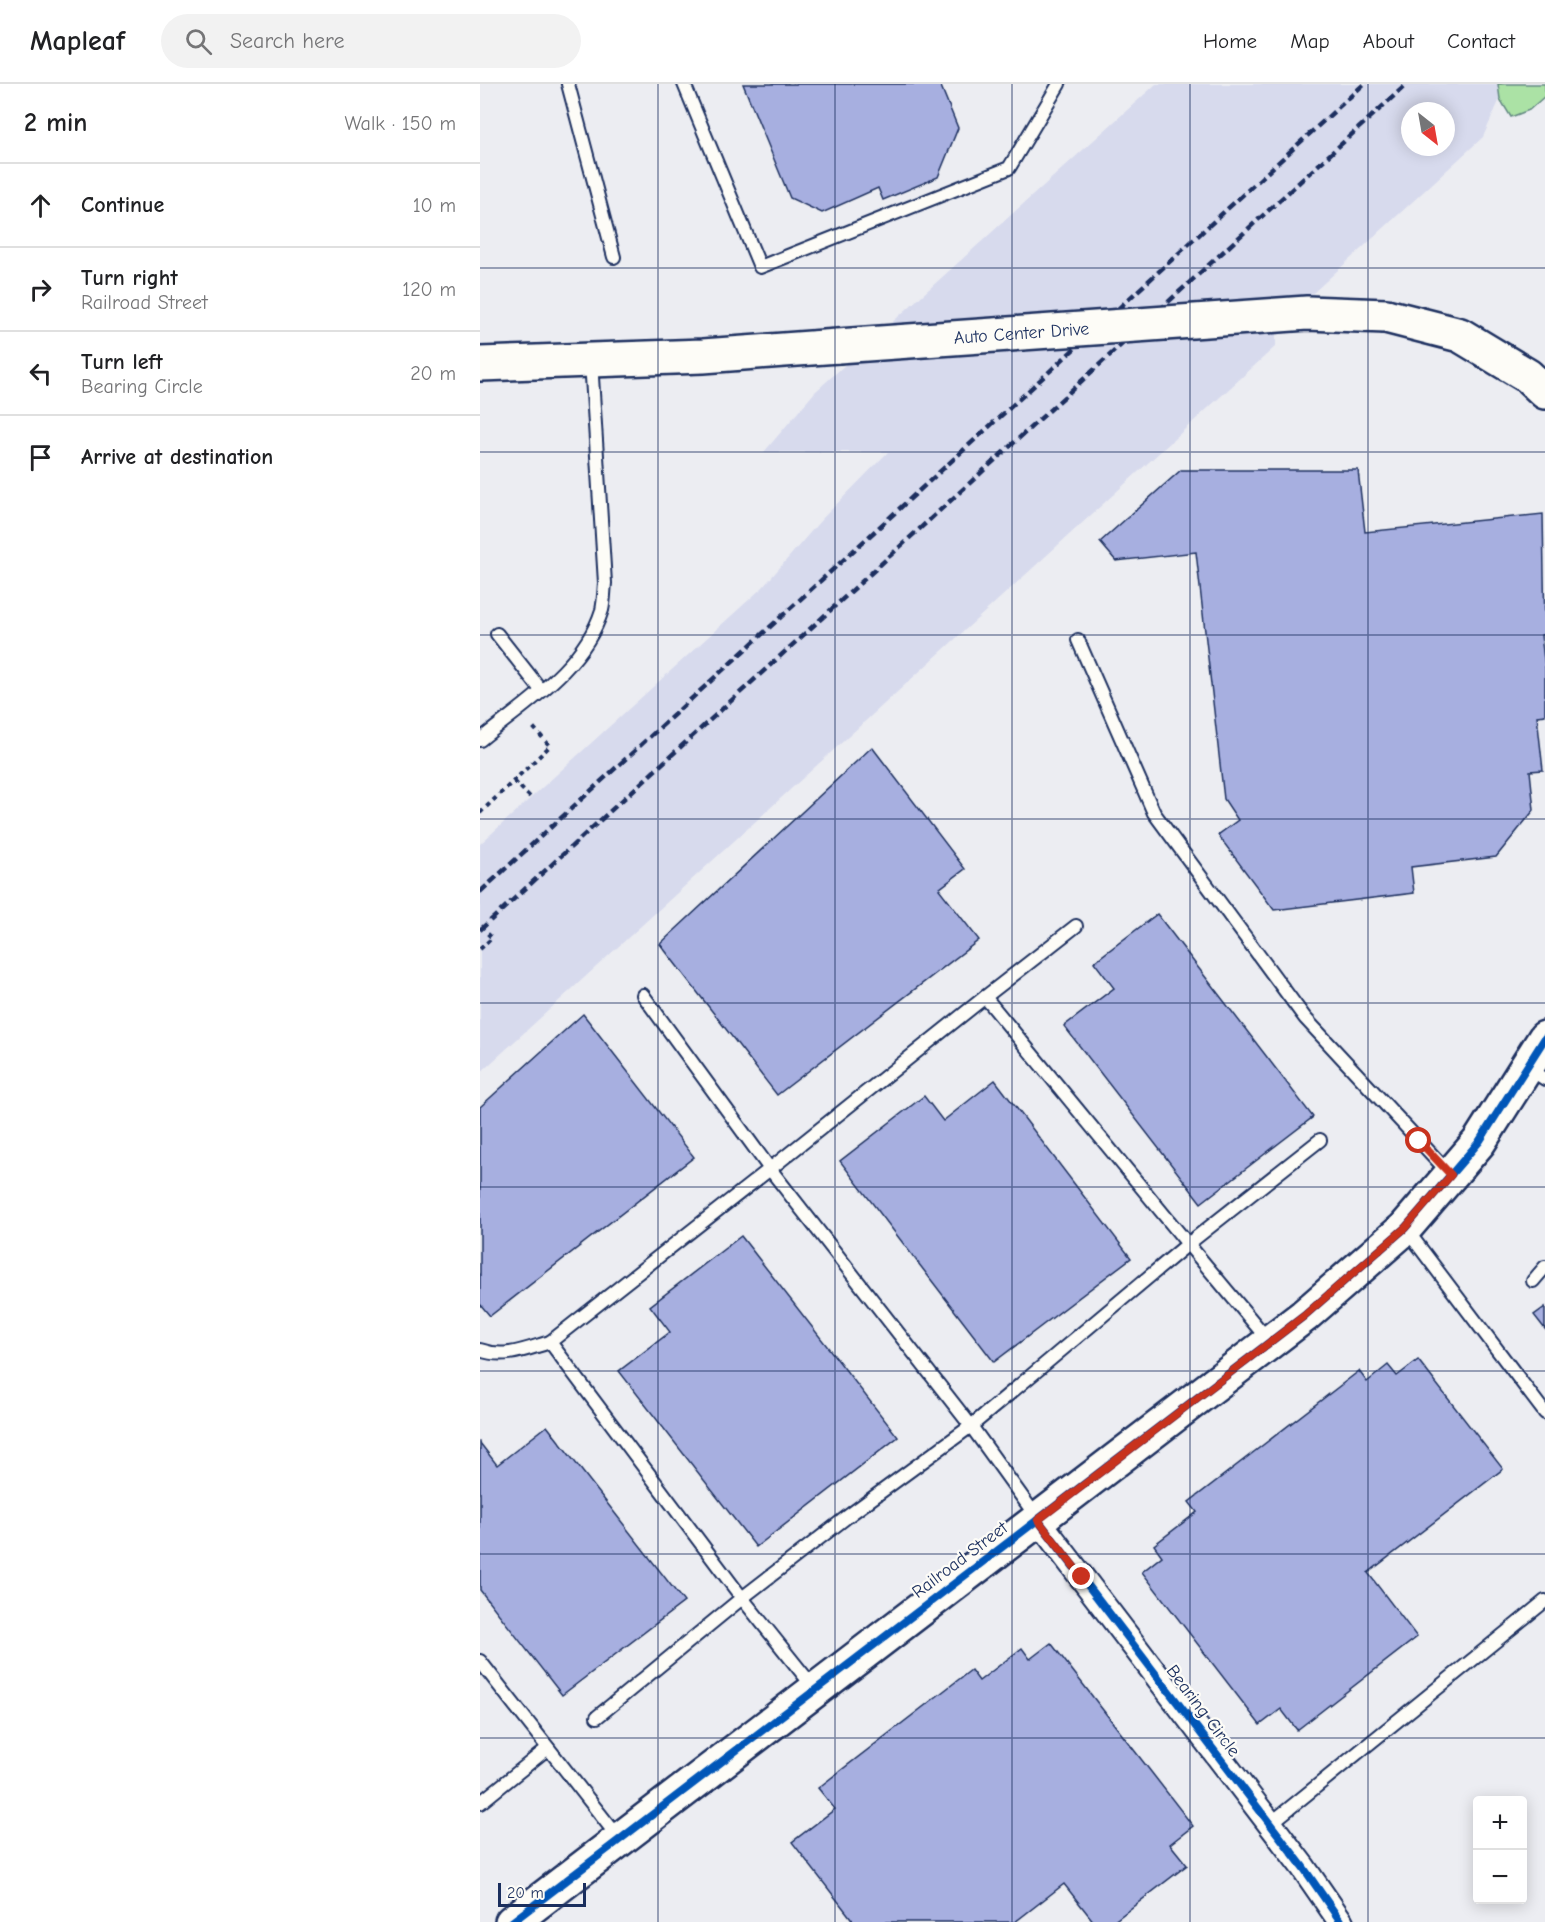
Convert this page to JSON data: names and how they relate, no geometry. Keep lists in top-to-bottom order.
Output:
{
  "streets": {
    "main road": ["Auto Center Drive", "Railroad Street"],
    "street": ["Bearing Circle"]
  },
  "crossings": [
    ["Railroad Street", "Bearing Circle"]
  ],
  "scale_bar": "20 m",
  "north": "bottom right",
  "page": {
    "header": "Mapleaf",
    "search": "Search here",
    "nav": [
      "Home",
      "Map",
      "About",
      "Contact"
    ],
    "heading": ["2 min", "Walk · 150 m"],
    "list": [
      ["Continue", "10 m"],
      ["Turn right", "Railroad Street", "120 m"],
      ["Turn left", "Bearing Circle", "20 m"],
      "Arrive at destination"
    ],
    "map_buttons": ["+", "−"],
    "scale": "20 m"
  }
}
